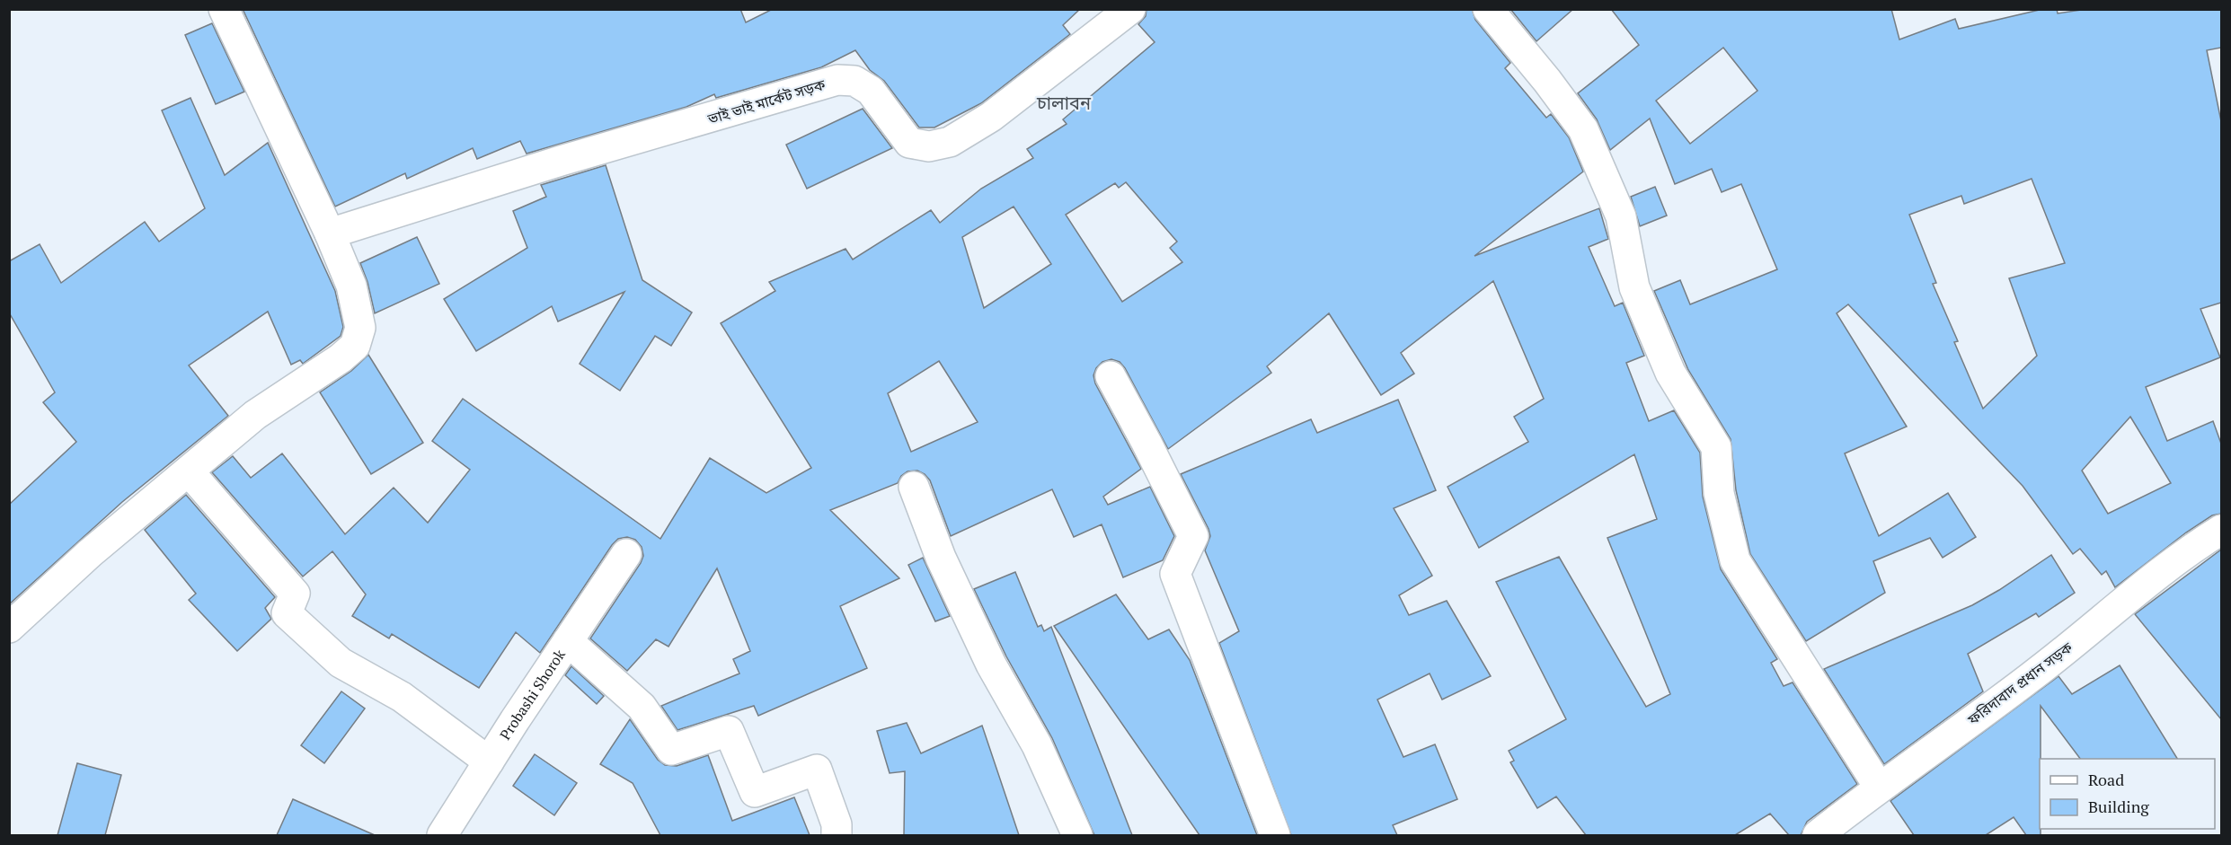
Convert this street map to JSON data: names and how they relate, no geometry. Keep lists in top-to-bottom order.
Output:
{
  "streets": {
    "street": ["ভাই ভাই মার্কেট সড়ক", "ফরিদাবাদ প্রধান সড়ক", "Probashi Shorok"]
  },
  "districts": ["চালাবন"],
  "legend": ["Road", "Building"]
}
